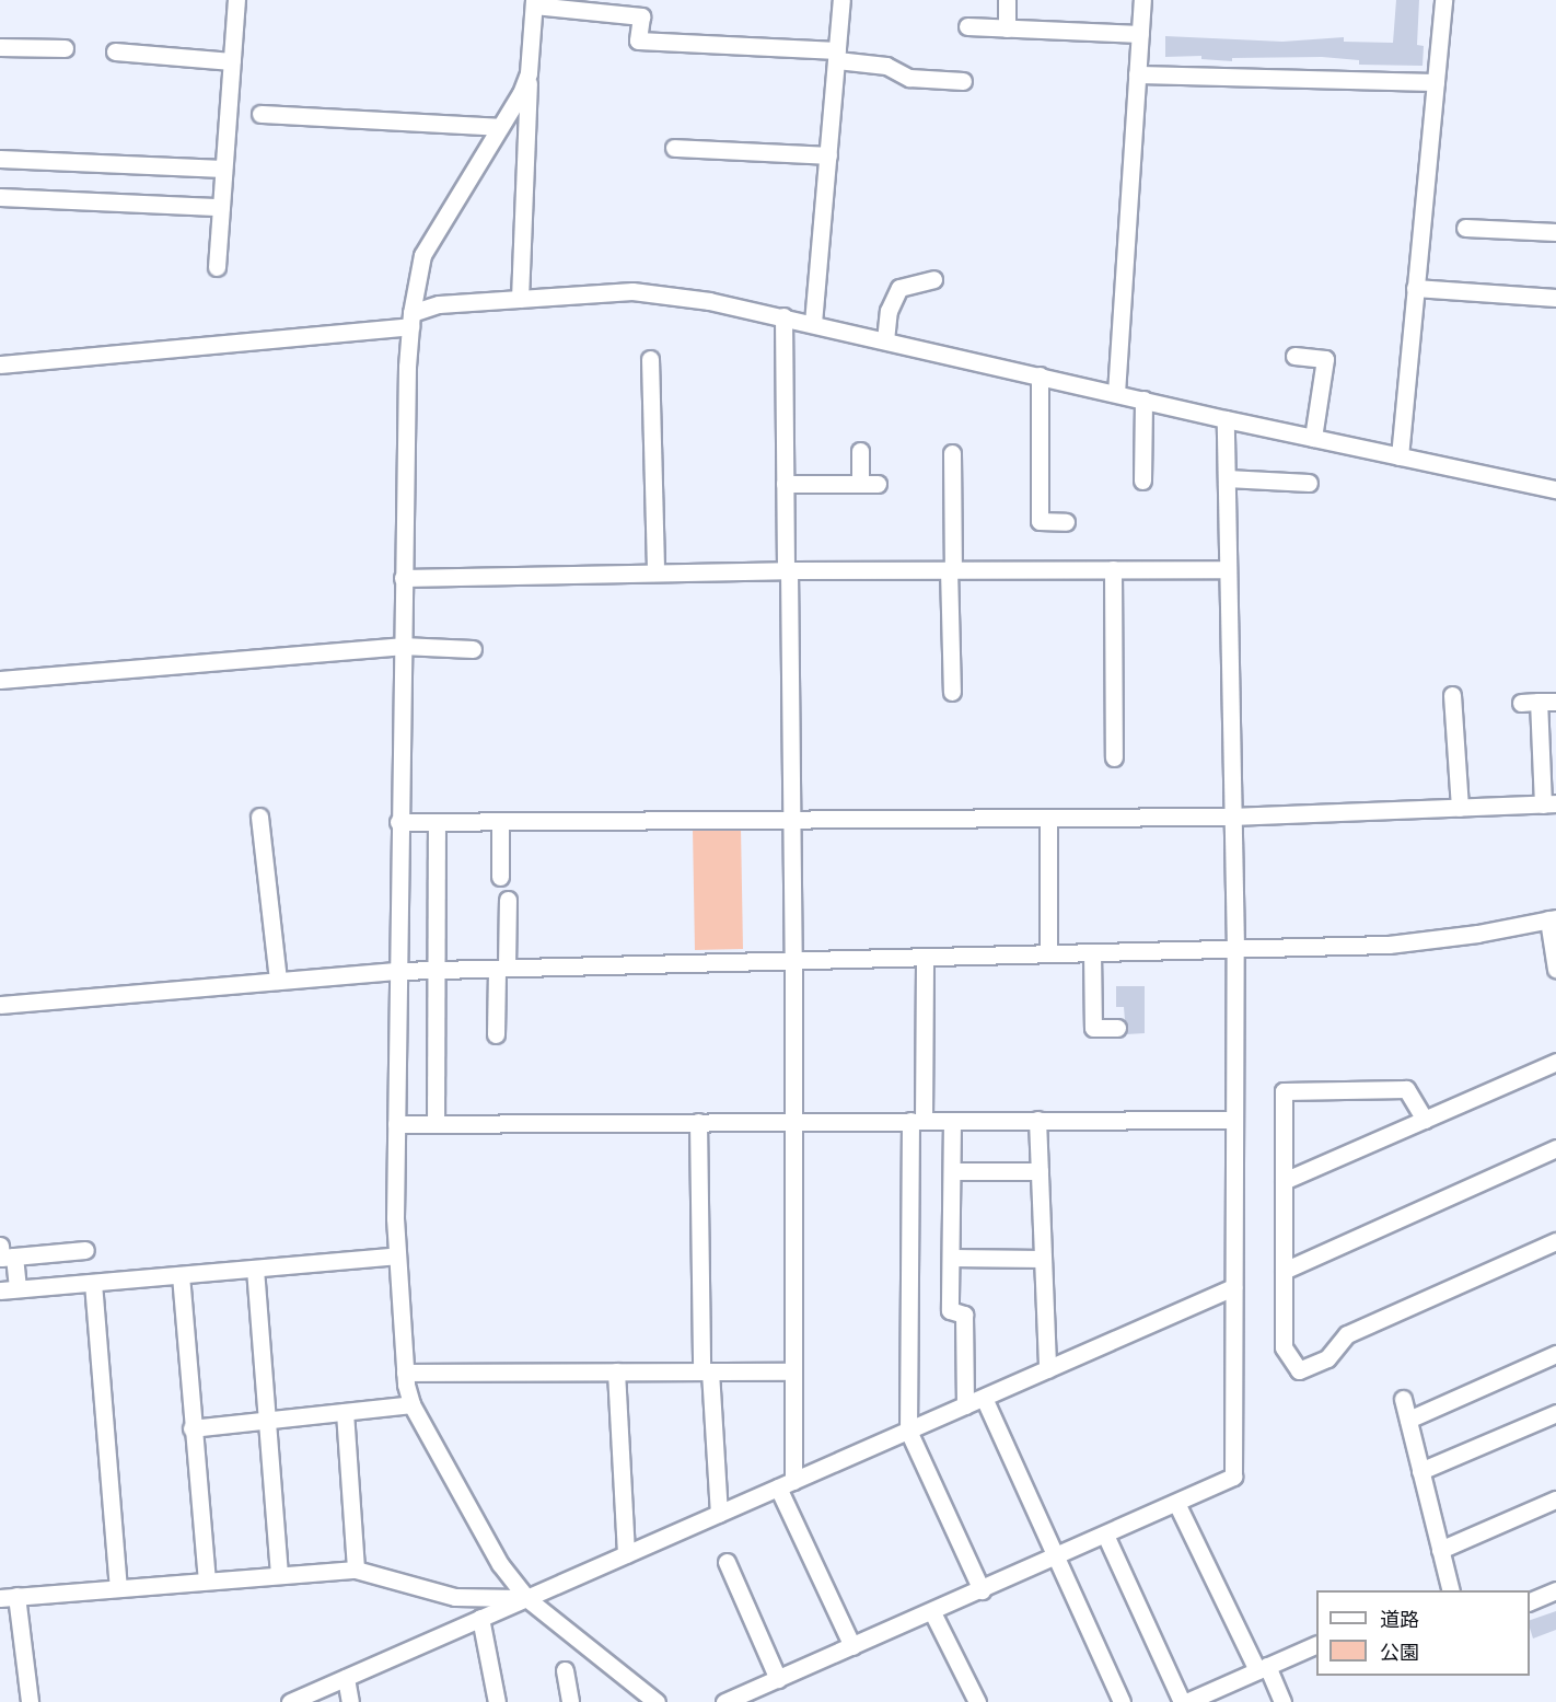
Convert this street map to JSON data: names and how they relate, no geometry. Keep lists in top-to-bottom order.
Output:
{
  "legend": ["道路", "公園"]
}
